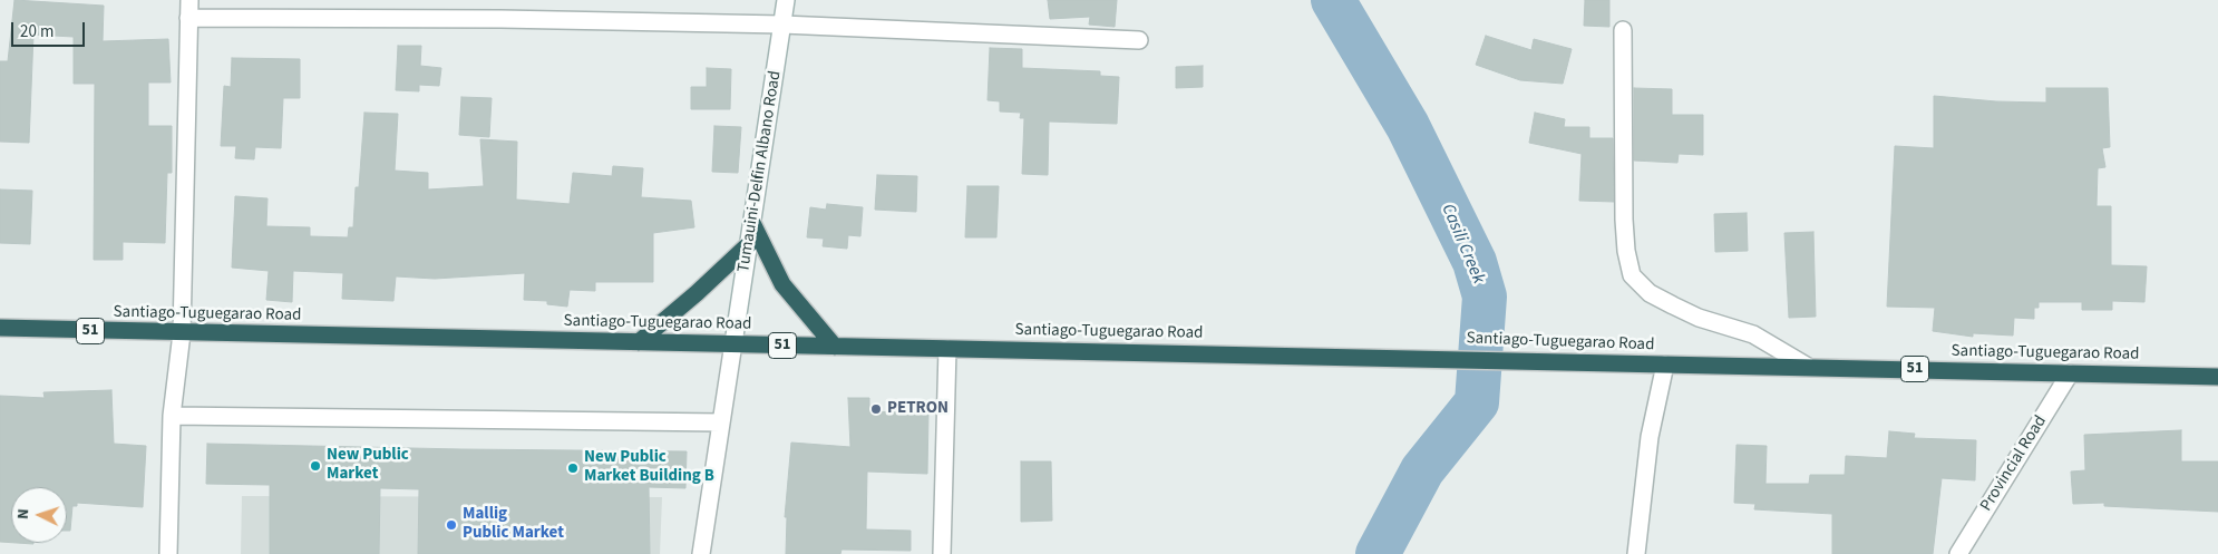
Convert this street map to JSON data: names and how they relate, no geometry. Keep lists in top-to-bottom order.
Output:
{
  "streets": {
    "highway": ["Santiago-Tuguegarao Road", "51"],
    "street": ["Tumauini-Delfin Albano Road", "Provincial Road"]
  },
  "crossings": [
    ["Tumauini-Delfin Albano Road", "Santiago-Tuguegarao Road"],
    ["Santiago-Tuguegarao Road", "Provincial Road"]
  ],
  "water": ["Casili Creek"],
  "places": [
    "PETRON",
    "New Public Market",
    "New Public Market Building B",
    "Mallig Public Market"
  ],
  "scale_bar": "20 m",
  "north": "left"
}
